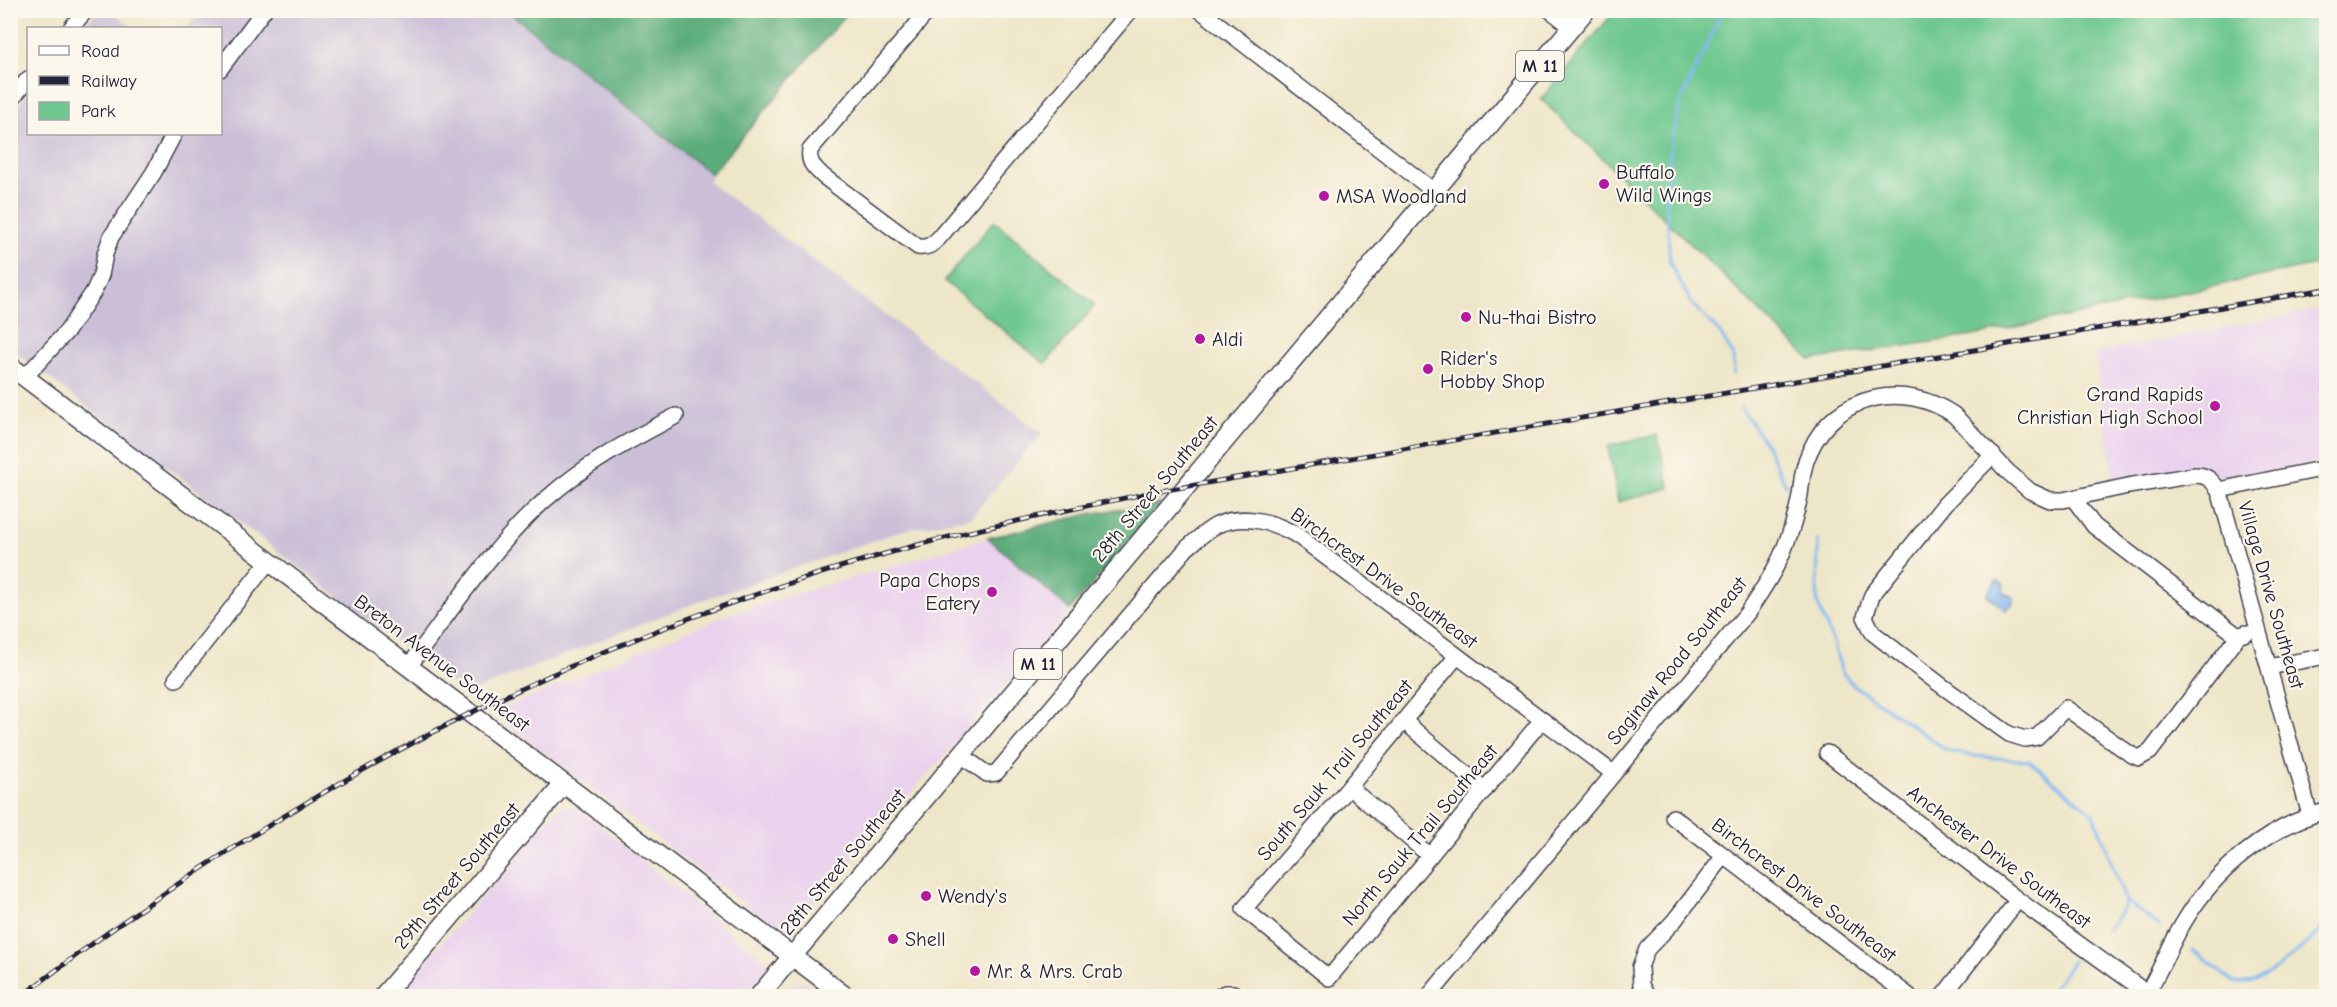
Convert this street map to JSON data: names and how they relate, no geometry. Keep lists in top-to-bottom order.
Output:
{
  "streets": {
    "main road": [
      "M 11",
      "28th Street Southeast",
      "Breton Avenue Southeast",
      "29th Street Southeast"
    ],
    "street": [
      "Birchcrest Drive Southeast",
      "Village Drive Southeast",
      "Saginaw Road Southeast",
      "South Sauk Trail Southeast",
      "North Sauk Trail Southeast",
      "Anchester Drive Southeast"
    ]
  },
  "crossings": [
    ["28th Street Southeast", "Birchcrest Drive Southeast"],
    ["28th Street Southeast", "Breton Avenue Southeast"],
    ["Birchcrest Drive Southeast", "Saginaw Road Southeast"],
    ["Birchcrest Drive Southeast", "South Sauk Trail Southeast"],
    ["Birchcrest Drive Southeast", "North Sauk Trail Southeast"],
    ["Village Drive Southeast", "Saginaw Road Southeast"],
    ["Breton Avenue Southeast", "29th Street Southeast"],
    ["South Sauk Trail Southeast", "North Sauk Trail Southeast"]
  ],
  "places": [
    "Buffalo Wild Wings",
    "MSA Woodland",
    "Nu-thai Bistro",
    "Aldi",
    "Rider's Hobby Shop",
    "Grand Rapids Christian High School",
    "Papa Chops Eatery",
    "Wendy's",
    "Shell",
    "Mr. & Mrs. Crab"
  ],
  "legend": ["Road", "Railway", "Park"]
}
